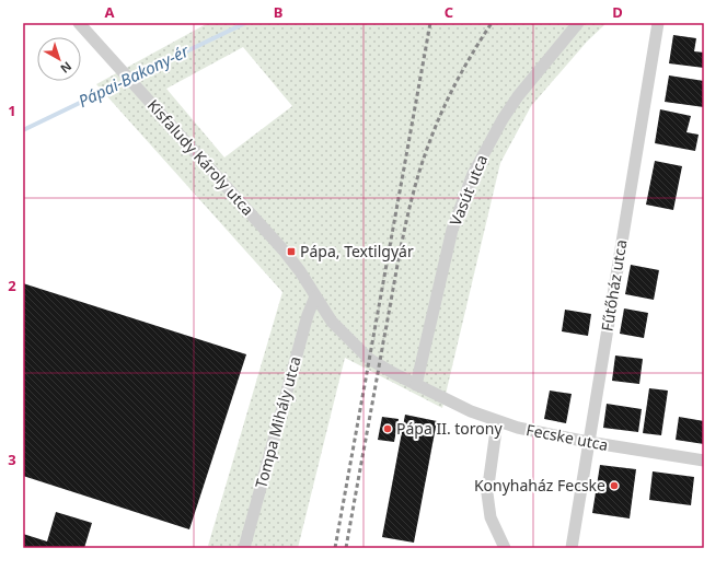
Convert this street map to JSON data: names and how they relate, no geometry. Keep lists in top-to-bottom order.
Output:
{
  "streets": {
    "street": [
      "Kisfaludy Károly utca",
      "Vasút utca",
      "Fűtőház utca",
      "Tompa Mihály utca",
      "Fecske utca"
    ]
  },
  "crossings": [
    ["Kisfaludy Károly utca", "Tompa Mihály utca"],
    ["Kisfaludy Károly utca", "Fecske utca"],
    ["Vasút utca", "Fecske utca"],
    ["Fűtőház utca", "Fecske utca"],
    ["Tompa Mihály utca", "Fecske utca"]
  ],
  "water": ["Pápai-Bakony-ér"],
  "places": {
    "transit": ["Pápa, Textilgyár"],
    "other": ["Pápa II. torony", "Konyhaház Fecske"]
  },
  "north": "bottom right",
  "grid": {
    "columns": [
      "A",
      "B",
      "C",
      "D"
    ],
    "rows": ["1", "2", "3"]
  }
}
